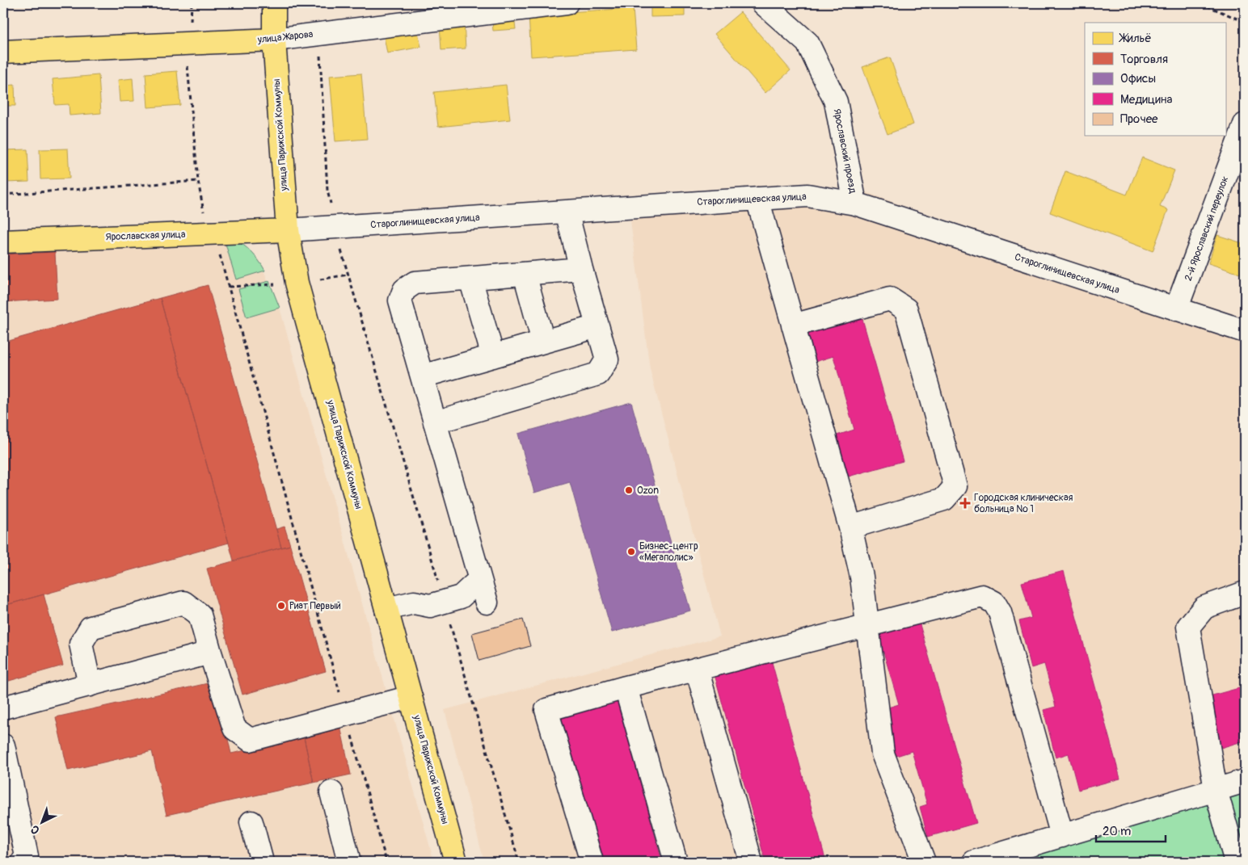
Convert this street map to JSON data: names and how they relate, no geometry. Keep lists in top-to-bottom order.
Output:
{
  "streets": {
    "main road": ["улица Жарова", "улица Парижской Коммуны", "Ярославская улица"],
    "street": ["Ярославский проезд", "Староглинищевская улица", "2-й Ярославский переулок"]
  },
  "crossings": [
    ["улица Жарова", "улица Парижской Коммуны"],
    ["улица Парижской Коммуны", "Староглинищевская улица"],
    ["улица Парижской Коммуны", "Ярославская улица"],
    ["Ярославский проезд", "Староглинищевская улица"],
    ["Староглинищевская улица", "2-й Ярославский переулок"],
    ["Староглинищевская улица", "Ярославская улица"]
  ],
  "places": {
    "other": ["Ozon", "Бизнес-центр «Мегаполис»", "Риат Первый"],
    "health": ["Городская клиническая больница № 1"]
  },
  "legend": [
    "Жильё",
    "Торговля",
    "Офисы",
    "Медицина",
    "Прочее"
  ],
  "scale_bar": "20 m",
  "north": "bottom left"
}
